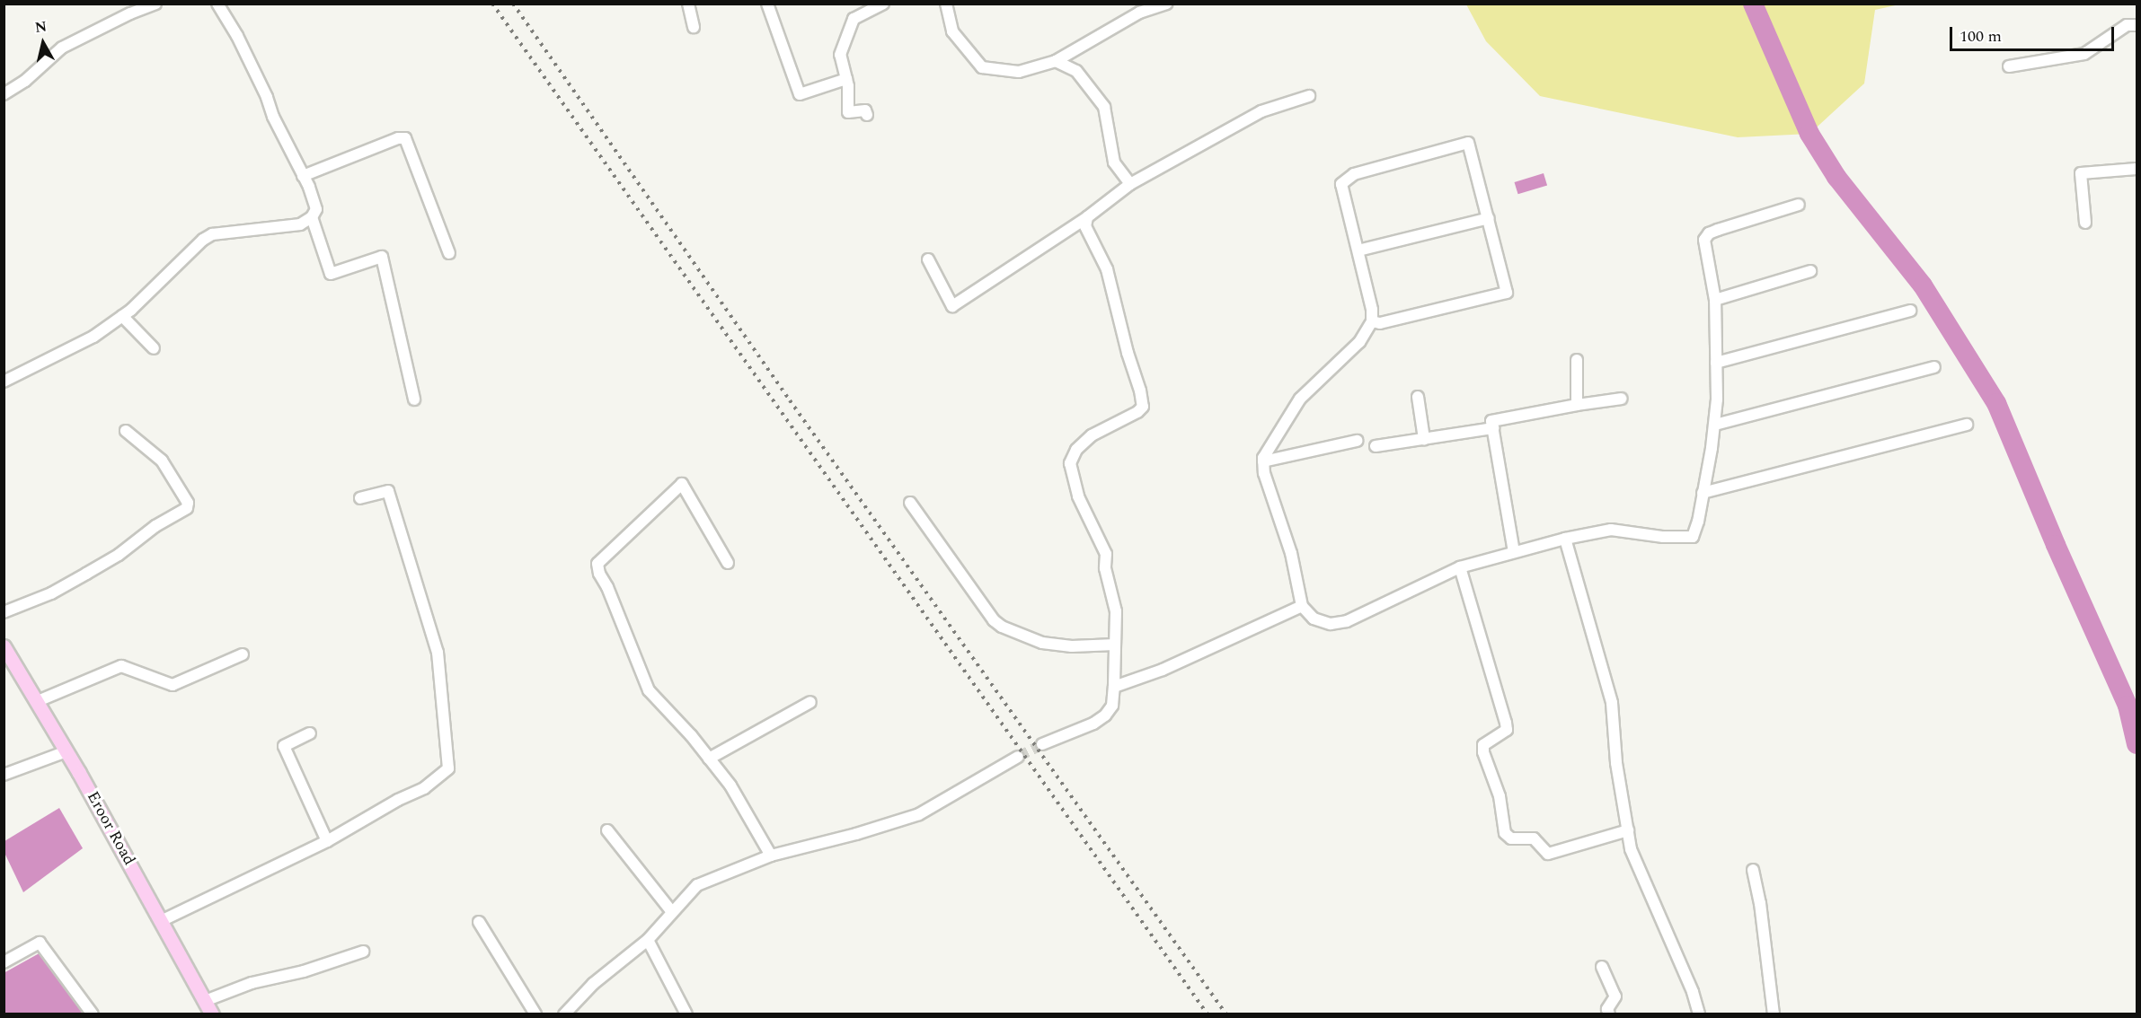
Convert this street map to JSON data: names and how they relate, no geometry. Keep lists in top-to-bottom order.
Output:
{
  "streets": {
    "main road": ["Eroor Road"]
  },
  "scale_bar": "100 m",
  "north": "top"
}
